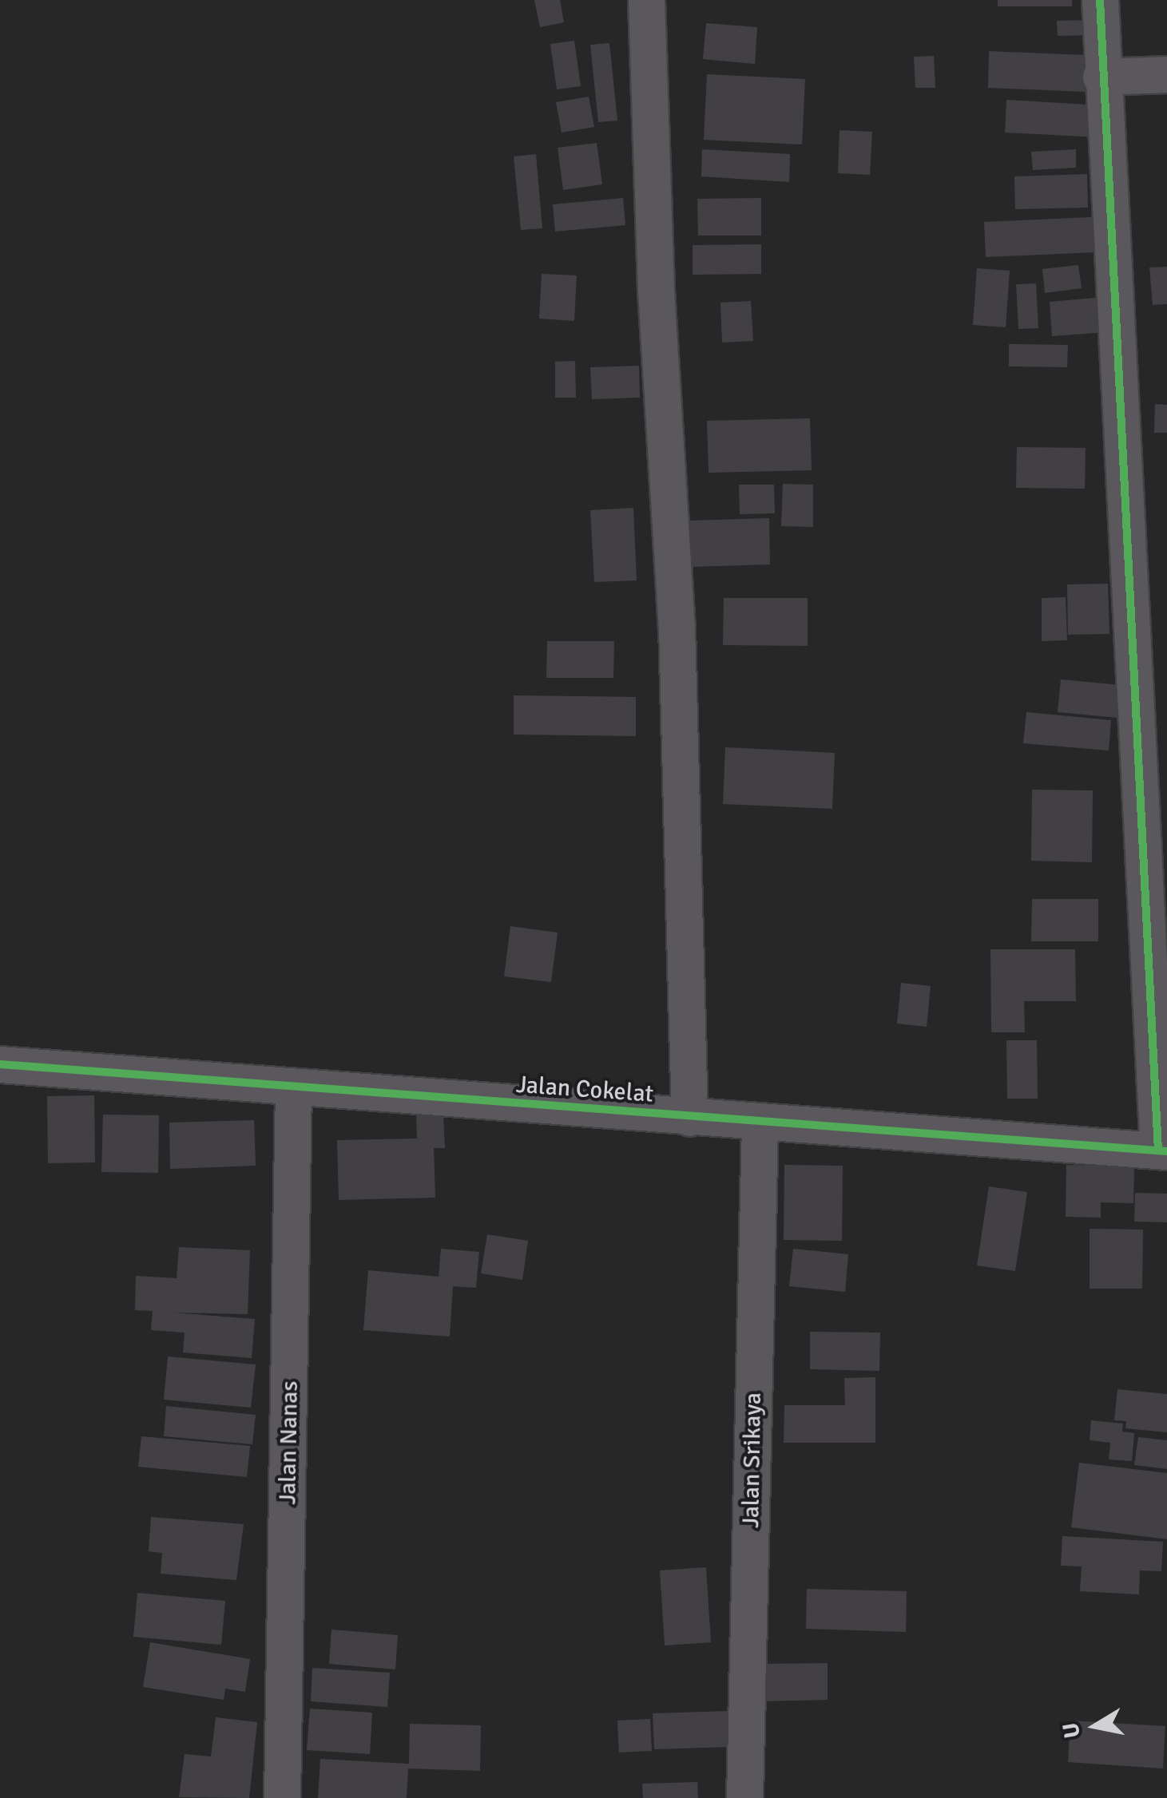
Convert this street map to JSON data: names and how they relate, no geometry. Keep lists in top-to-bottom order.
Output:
{
  "streets": {
    "street": ["Jalan Cokelat", "Jalan Nanas", "Jalan Srikaya"]
  },
  "crossings": [
    ["Jalan Cokelat", "Jalan Nanas"],
    ["Jalan Cokelat", "Jalan Srikaya"]
  ],
  "north": "left"
}
